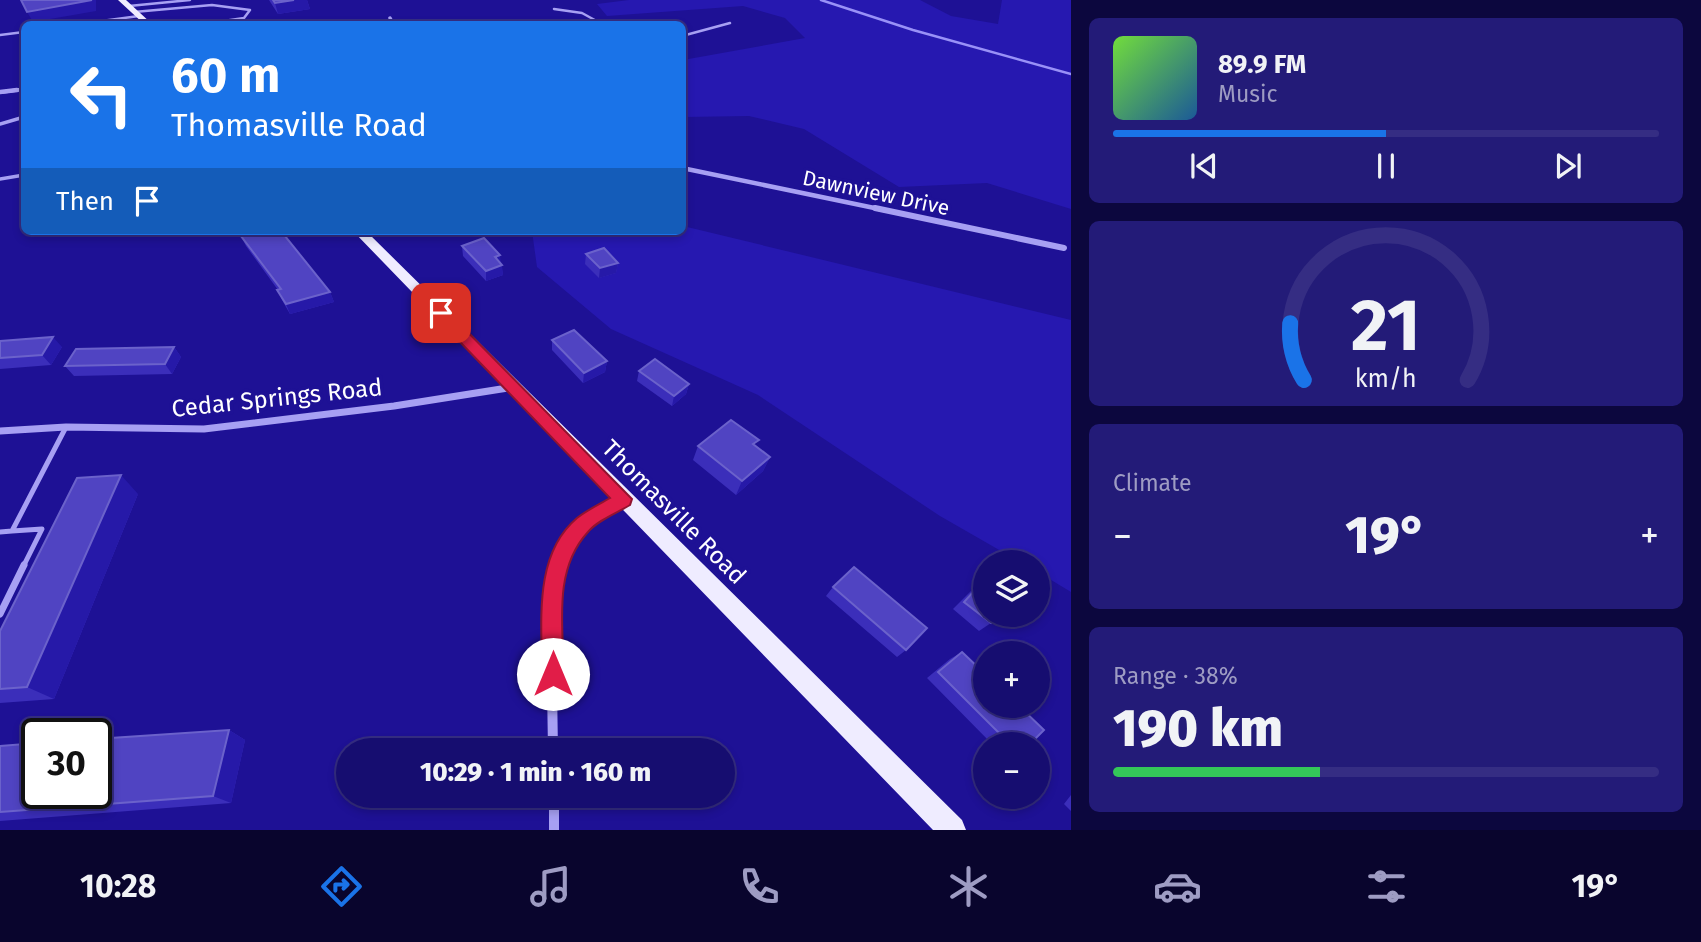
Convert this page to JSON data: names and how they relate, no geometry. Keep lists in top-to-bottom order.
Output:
{
  "streets": {
    "main road": ["Thomasville Road"],
    "street": ["Dawnview Drive", "Cedar Springs Road"]
  },
  "crossings": [
    ["Cedar Springs Road", "Thomasville Road"]
  ],
  "page": {
    "turn": ["60 m", "Thomasville Road"],
    "song": ["89.9 FM", "Music"],
    "then": "Then",
    "tile": [
      "Climate",
      ["Range · 38%", "190 km"]
    ],
    "heat": ["−", "19°", "+"],
    "map_buttons": ["+", "−"],
    "limit": "30",
    "trip": "10:29 · 1 min · 160 m",
    "tabs": ["10:28", "19°"],
    "gauge": ["21", "km/h"]
  }
}
